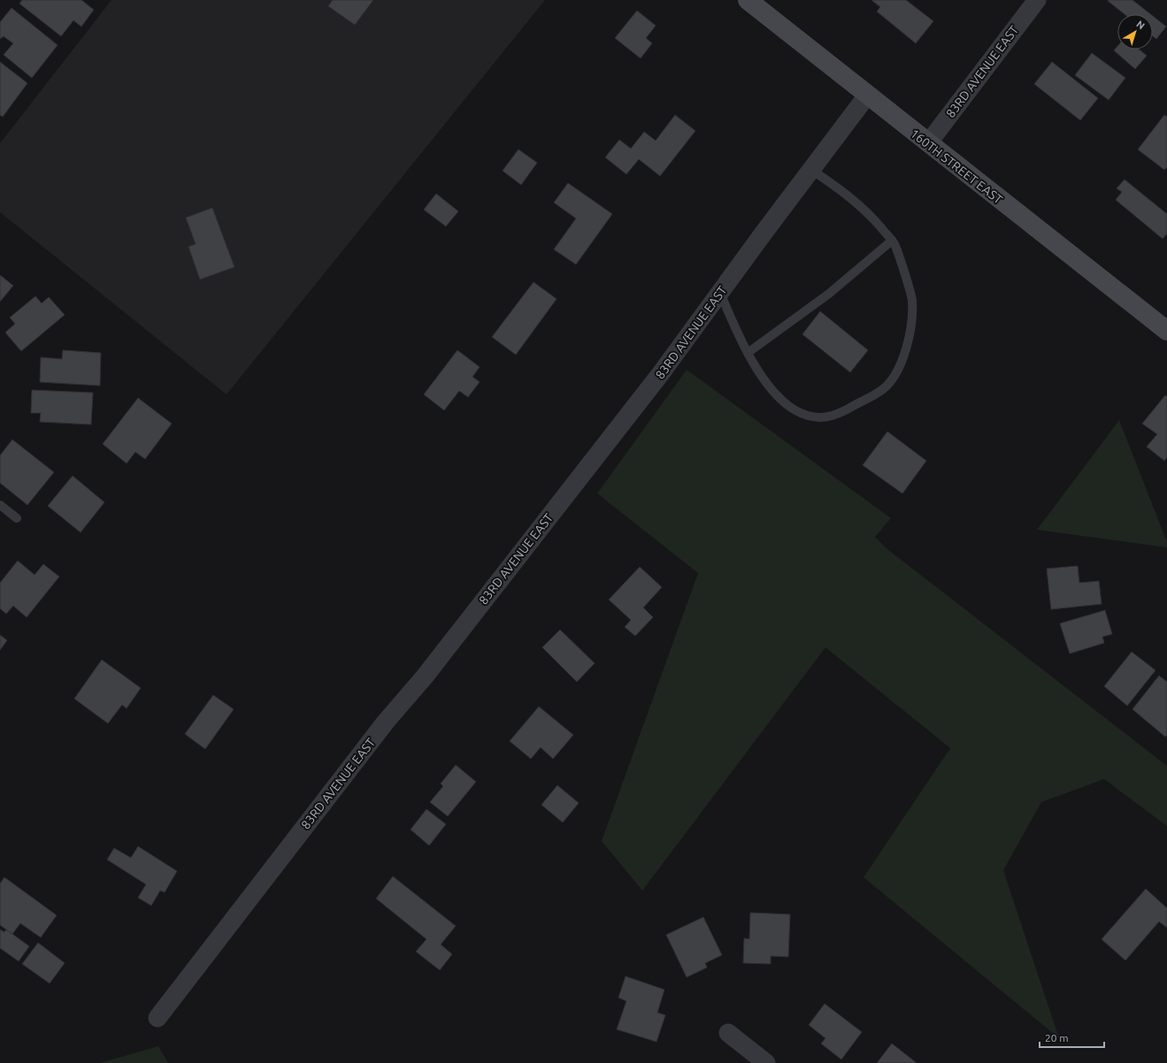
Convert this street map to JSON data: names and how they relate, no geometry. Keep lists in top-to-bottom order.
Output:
{
  "streets": {
    "main road": ["160TH STREET EAST"],
    "street": ["83RD AVENUE EAST"]
  },
  "crossings": [
    ["83RD AVENUE EAST", "160TH STREET EAST"]
  ],
  "scale_bar": "20 m",
  "north": "top right"
}
